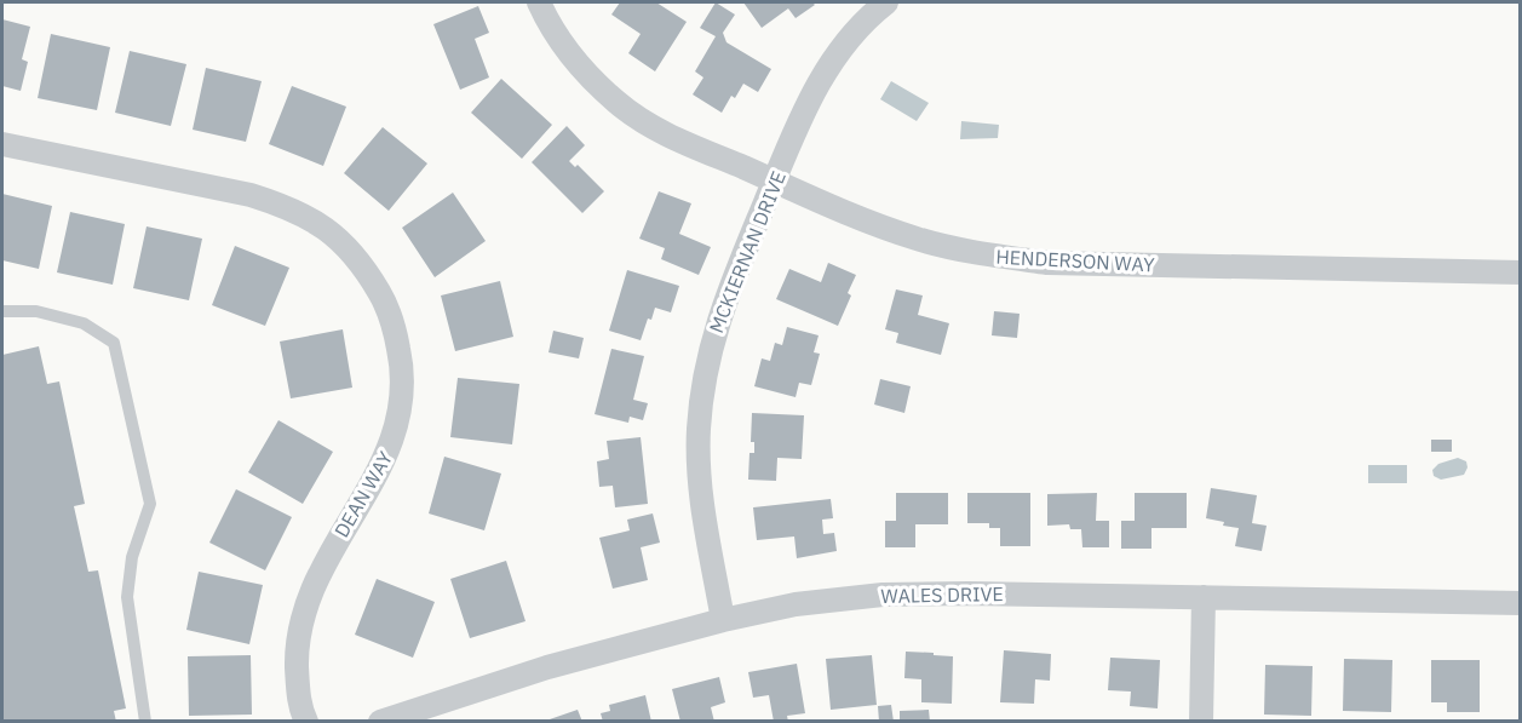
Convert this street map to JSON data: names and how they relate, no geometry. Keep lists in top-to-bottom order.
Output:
{
  "streets": {
    "street": [
      "MCKIERNAN DRIVE",
      "HENDERSON WAY",
      "DEAN WAY",
      "WALES DRIVE"
    ]
  },
  "crossings": [
    ["MCKIERNAN DRIVE", "HENDERSON WAY"],
    ["MCKIERNAN DRIVE", "WALES DRIVE"]
  ]
}
